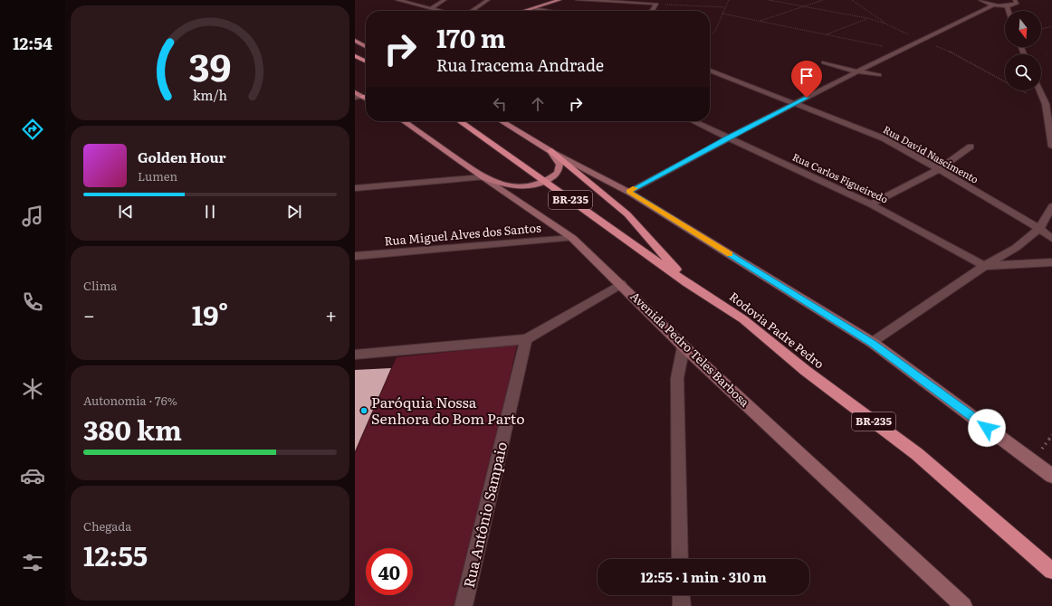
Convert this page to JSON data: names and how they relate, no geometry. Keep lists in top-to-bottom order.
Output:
{
  "streets": {
    "highway": ["BR-235", "Rodovia Padre Pedro"],
    "main road": ["Avenida Pedro Teles Barbosa"],
    "street": [
      "Rua David Nascimento",
      "Rua Carlos Figueiredo",
      "Rua Miguel Alves dos Santos",
      "Rua Antônio Sampaio"
    ]
  },
  "crossings": [
    ["Rua Miguel Alves dos Santos", "Avenida Pedro Teles Barbosa"]
  ],
  "places": ["Paróquia Nossa Senhora do Bom Parto"],
  "north": "bottom",
  "page": {
    "tabs": "12:54",
    "turn": ["170 m", "Rua Iracema Andrade"],
    "song": ["Golden Hour", "Lumen"],
    "tile": [
      "Clima",
      ["Autonomia · 76%", "380 km"],
      ["Chegada", "12:55"]
    ],
    "heat": ["−", "19°", "+"],
    "limit": "40",
    "trip": "12:55 · 1 min · 310 m",
    "gauge": ["39", "km/h"]
  }
}
